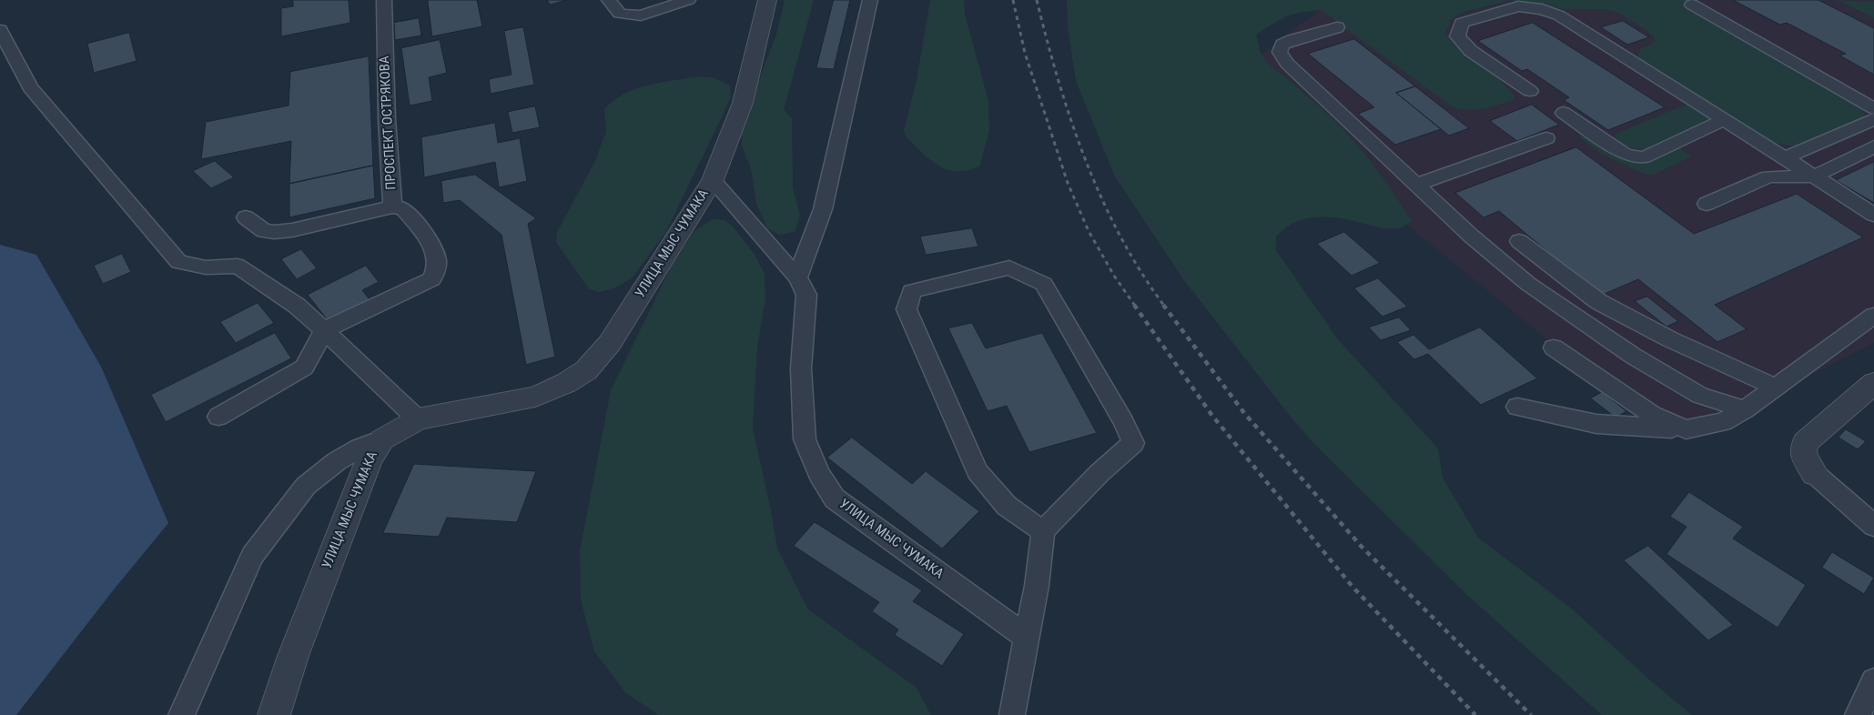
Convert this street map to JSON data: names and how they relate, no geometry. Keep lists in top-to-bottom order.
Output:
{
  "streets": {
    "street": ["УЛИЦА МЫС ЧУМАКА"],
    "lane": ["ПРОСПЕКТ ОСТРЯКОВА"]
  }
}
